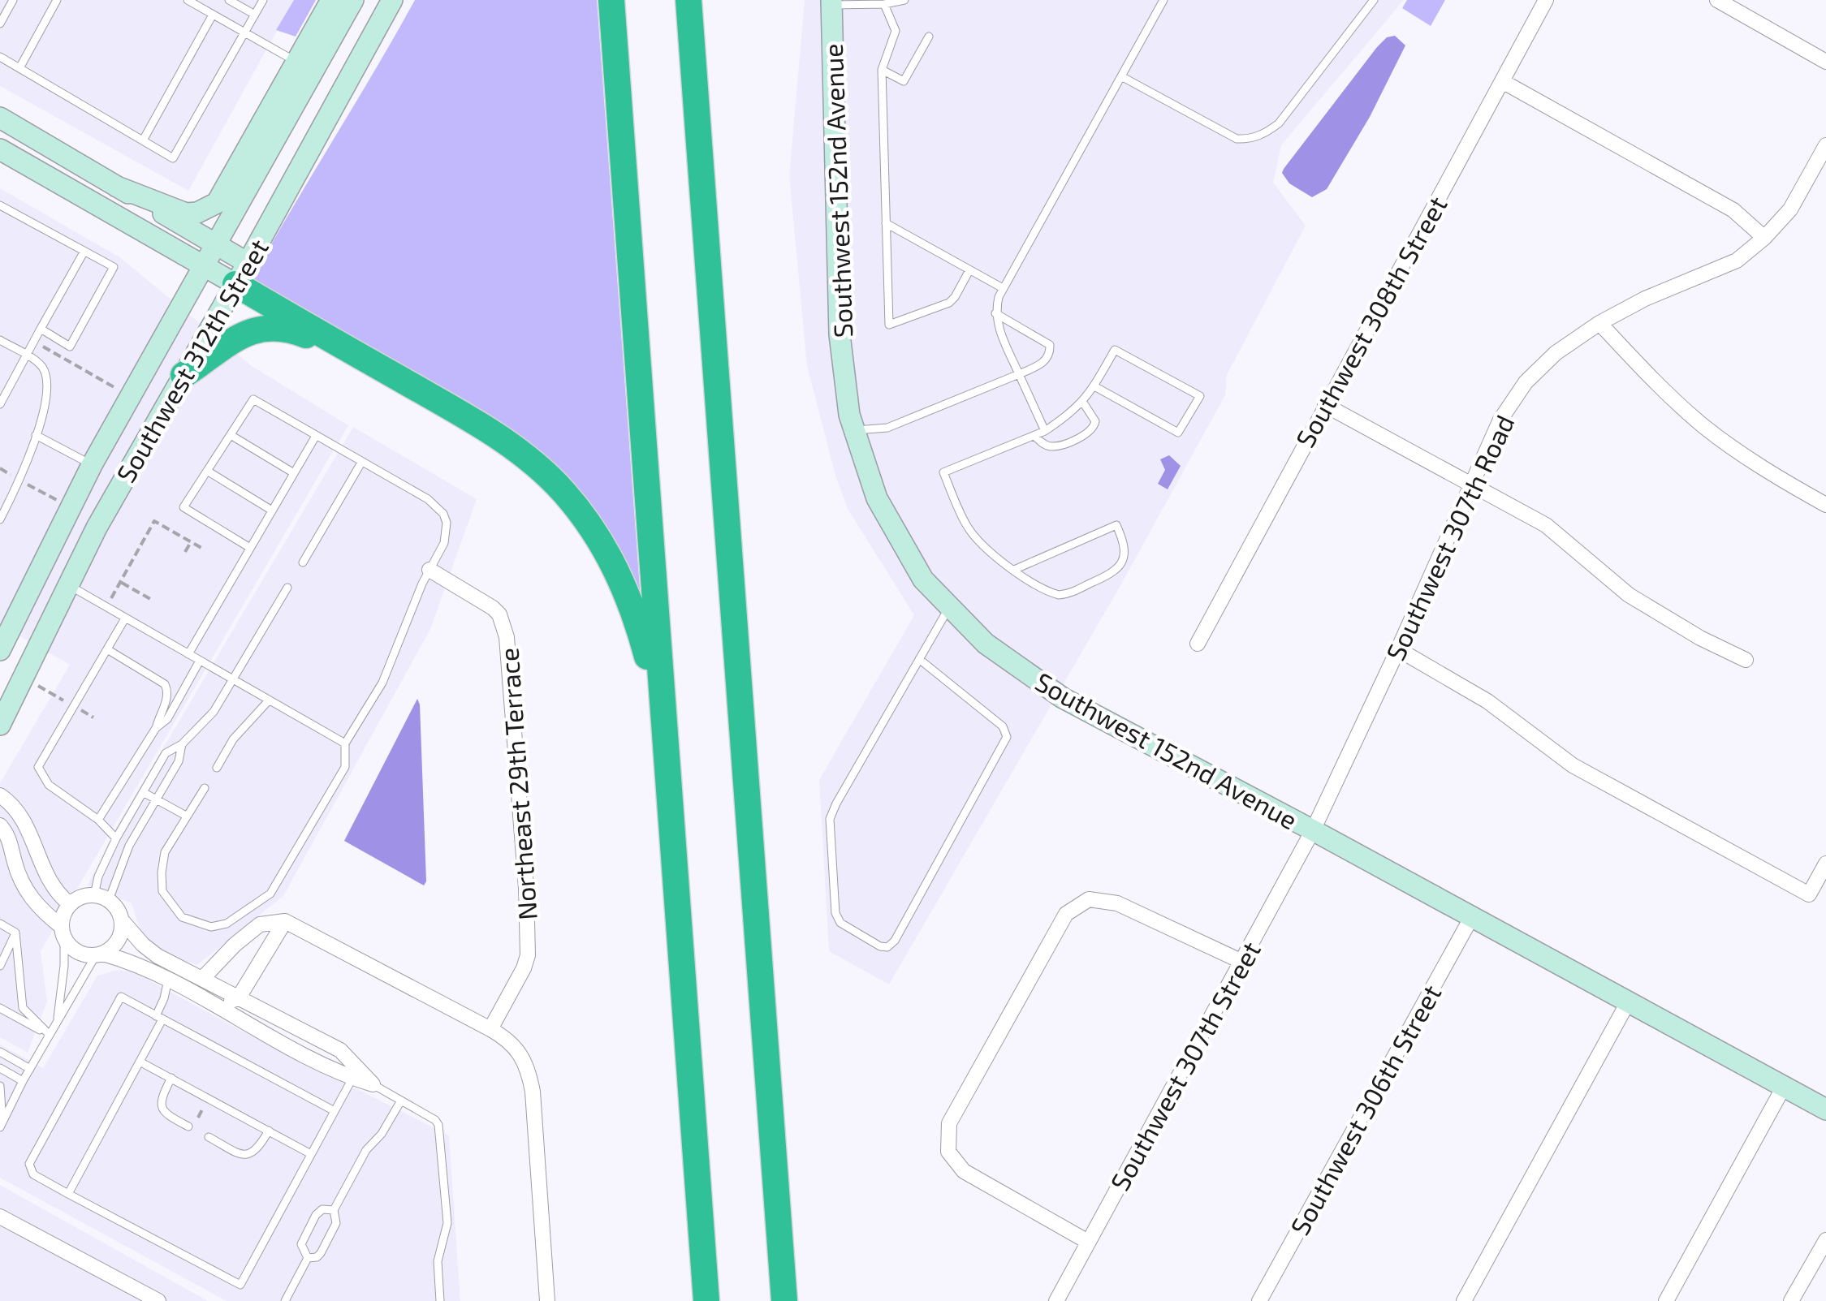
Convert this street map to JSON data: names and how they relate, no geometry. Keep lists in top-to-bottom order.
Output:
{
  "streets": {
    "street": [
      "Southwest 152nd Avenue",
      "Southwest 308th Street",
      "Southwest 312th Street",
      "Southwest 307th Road",
      "Northeast 29th Terrace",
      "Southwest 307th Street",
      "Southwest 306th Street"
    ]
  },
  "crossings": [
    ["Southwest 152nd Avenue", "Southwest 307th Road"],
    ["Southwest 152nd Avenue", "Southwest 307th Street"],
    ["Southwest 152nd Avenue", "Southwest 306th Street"],
    ["Southwest 307th Road", "Southwest 307th Street"]
  ]
}
